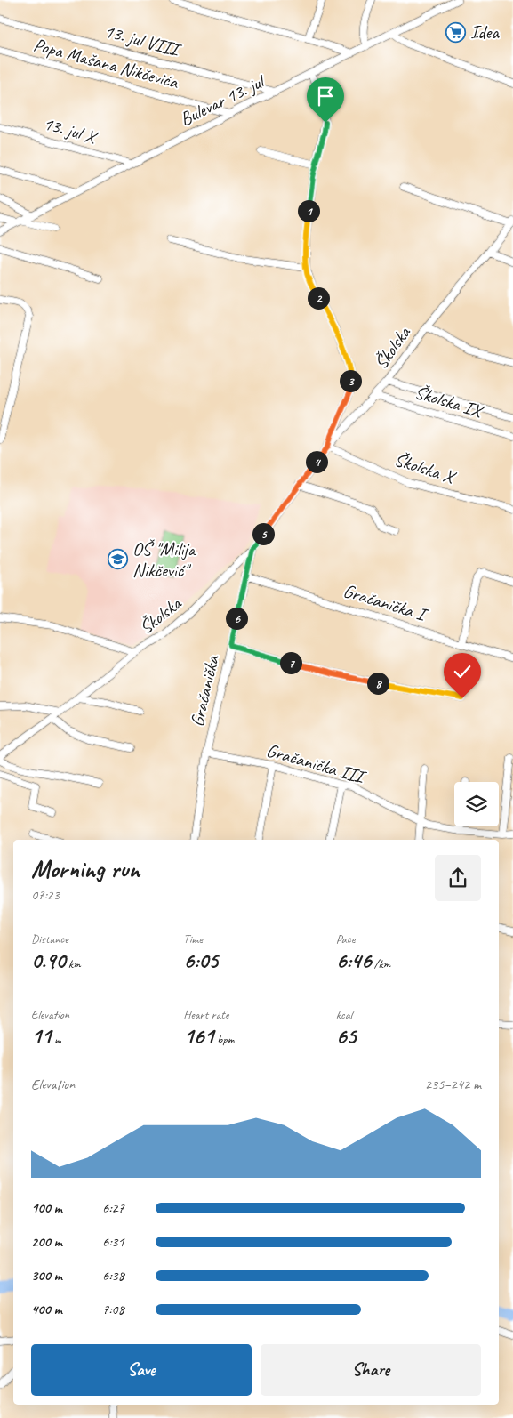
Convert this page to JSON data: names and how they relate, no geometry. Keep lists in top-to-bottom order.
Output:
{
  "streets": {
    "street": [
      "13. jul VIII",
      "Popa Mašana Nikčevića",
      "Bulevar 13. jul",
      "13. jul X",
      "Školska",
      "Školska IX",
      "Školska X",
      "Gračanička I",
      "Gračanička",
      "Gračanička III"
    ]
  },
  "crossings": [
    ["13. jul VIII", "Bulevar 13. jul"],
    ["Popa Mašana Nikčevića", "Bulevar 13. jul"],
    ["Bulevar 13. jul", "13. jul X"],
    ["Školska", "Školska IX"],
    ["Školska", "Školska X"],
    ["Školska", "Gračanička"],
    ["Gračanička I", "Gračanička"],
    ["Gračanička", "Gračanička III"]
  ],
  "places": {
    "supermarket": ["Idea"],
    "school or university": ["OŠ \"Milija Nikčević\""]
  },
  "page": {
    "pins": [
      "1",
      "2",
      "3",
      "4",
      "5",
      "6",
      "7",
      "8"
    ],
    "heading": ["Morning run", "07:23"],
    "stats": [
      ["Distance", "0.90 km"],
      ["Time", "6:05"],
      ["Pace", "6:46 /km"],
      ["Elevation", "11 m"],
      ["Heart rate", "161 bpm"],
      ["kcal", "65"]
    ],
    "chart": ["Elevation", "235–242 m"],
    "list": [
      {
        "name": "100 m",
        "note": "6:27"
      },
      {
        "name": "200 m",
        "note": "6:31"
      },
      {
        "name": "300 m",
        "note": "6:38"
      },
      {
        "name": "400 m",
        "note": "7:08"
      }
    ],
    "buttons": ["Save", "Share"]
  }
}
